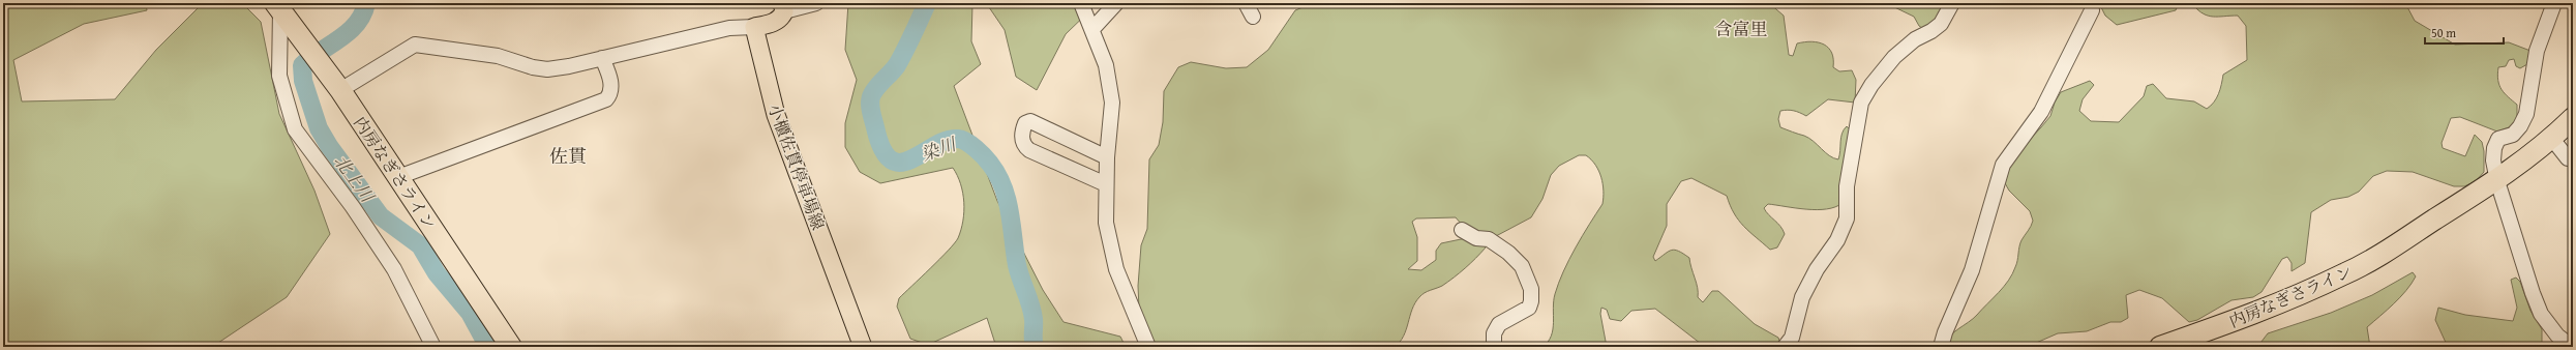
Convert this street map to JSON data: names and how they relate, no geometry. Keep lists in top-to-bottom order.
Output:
{
  "streets": {
    "highway": ["内房なぎさライン"],
    "main road": ["小櫃佐貫停車場線"]
  },
  "districts": ["含富里", "佐貫"],
  "water": ["染川", "北上川"],
  "scale_bar": "50 m"
}
